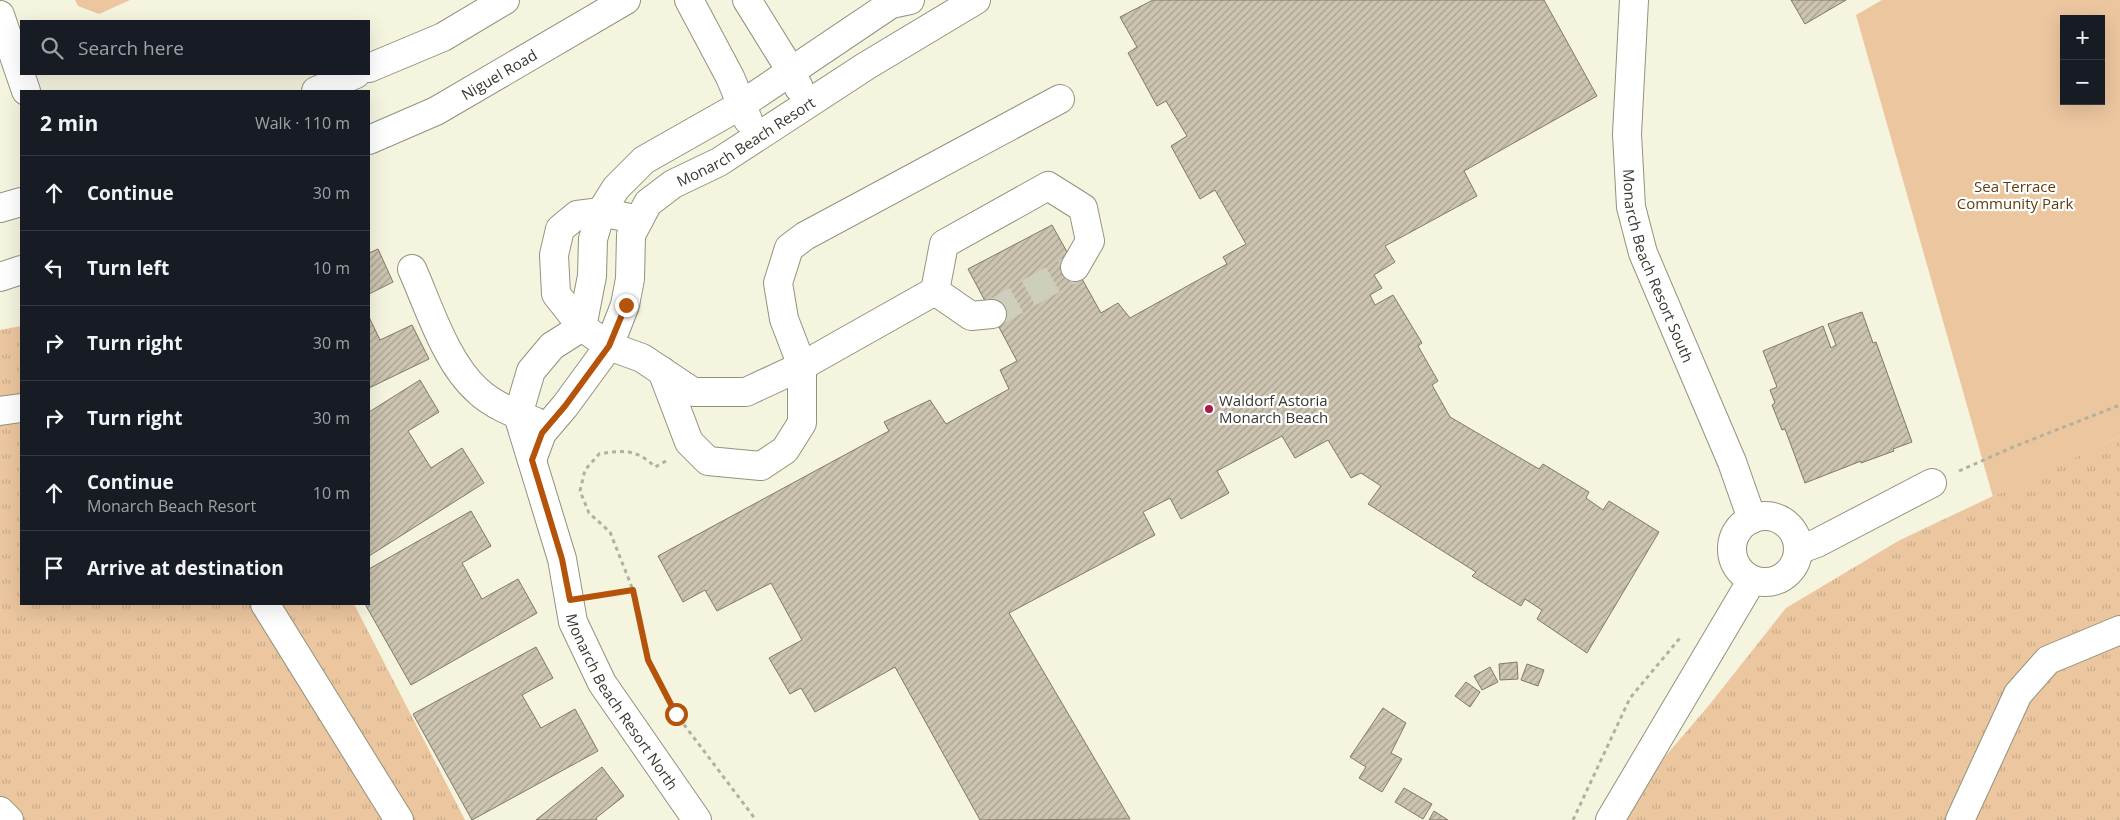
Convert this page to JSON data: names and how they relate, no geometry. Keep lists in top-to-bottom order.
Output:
{
  "streets": {
    "street": [
      "Niguel Road",
      "Monarch Beach Resort",
      "Monarch Beach Resort South",
      "Monarch Beach Resort North"
    ]
  },
  "parks": ["Sea Terrace Community Park"],
  "places": ["Waldorf Astoria Monarch Beach"],
  "page": {
    "map_buttons": ["+", "−"],
    "search": "Search here",
    "heading": ["2 min", "Walk · 110 m"],
    "list": [
      ["Continue", "30 m"],
      ["Turn left", "10 m"],
      ["Turn right", "30 m"],
      ["Turn right", "30 m"],
      ["Continue", "Monarch Beach Resort", "10 m"],
      "Arrive at destination"
    ]
  }
}
